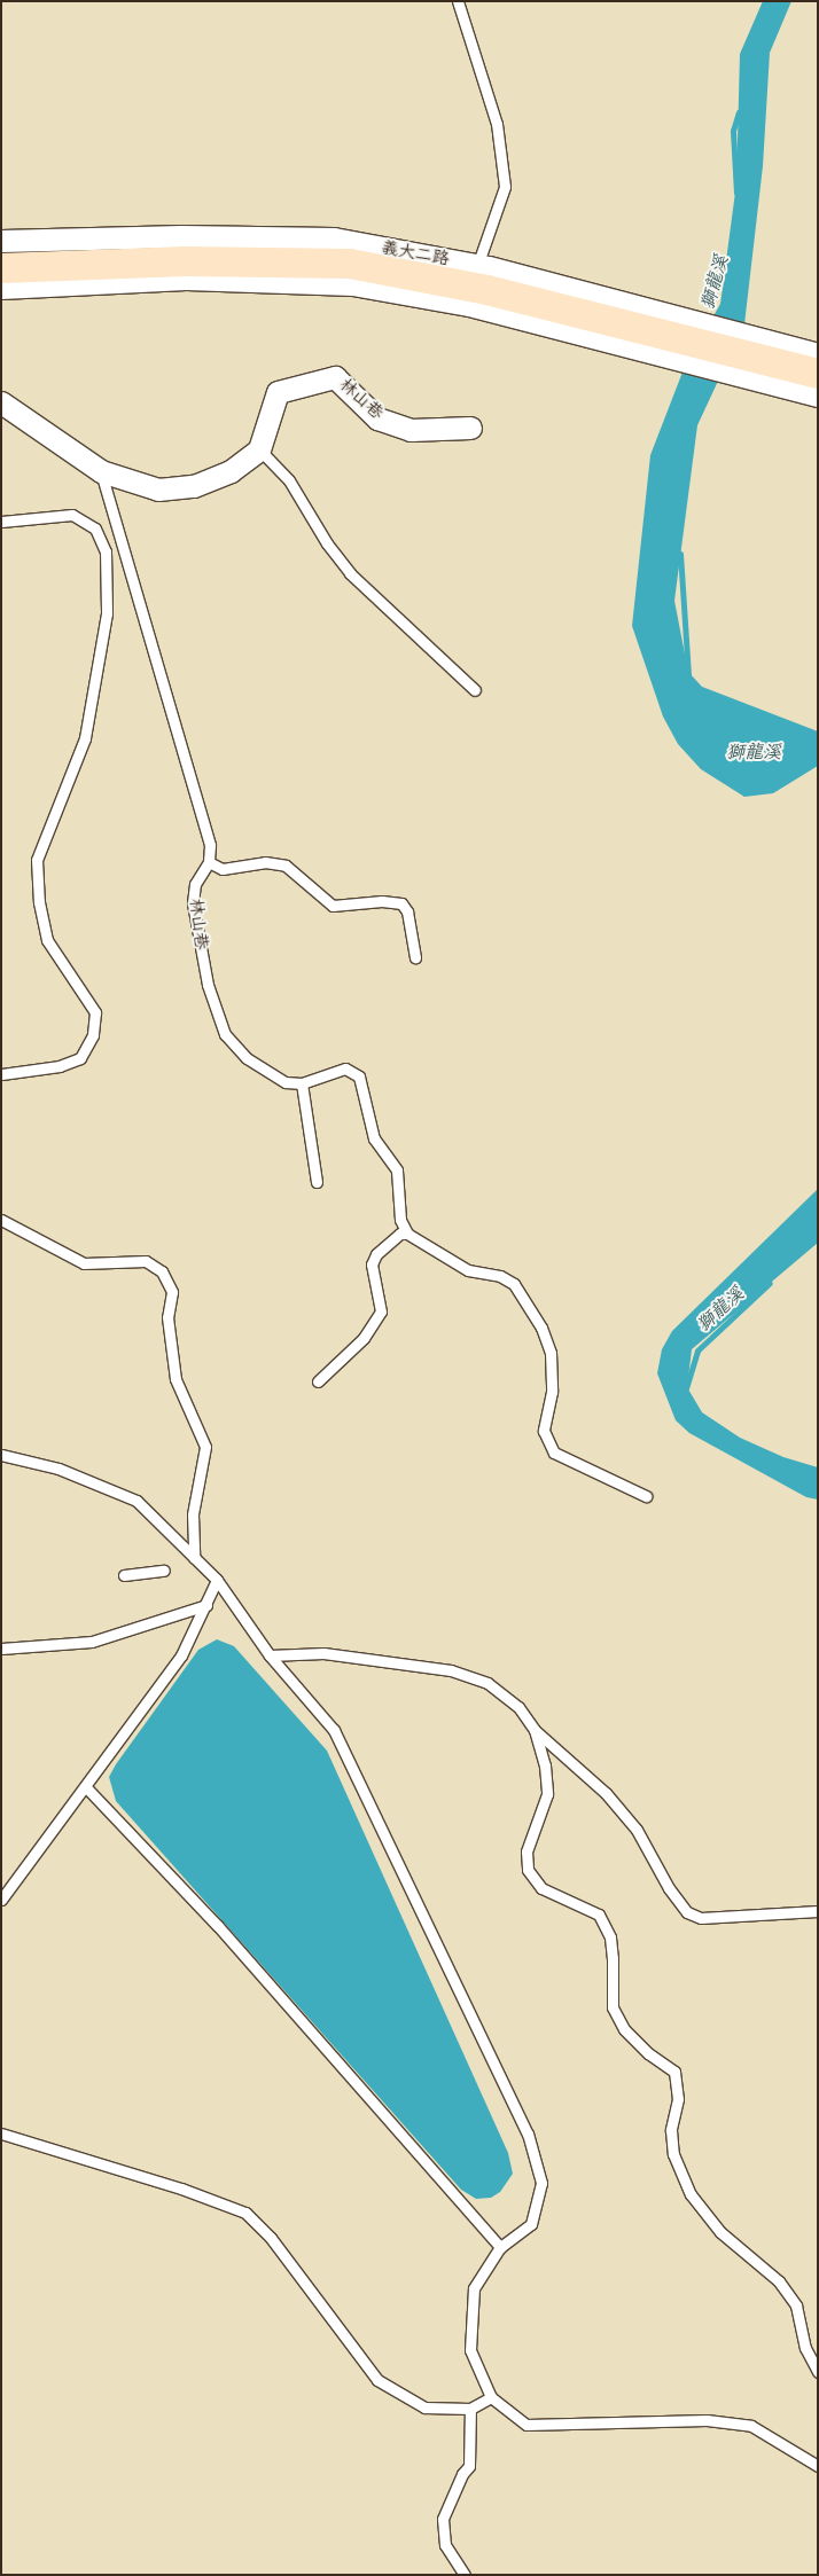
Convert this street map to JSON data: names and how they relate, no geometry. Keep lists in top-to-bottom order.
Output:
{
  "streets": {
    "street": ["義大二路", "林山巷"]
  },
  "water": ["獅龍溪"]
}
